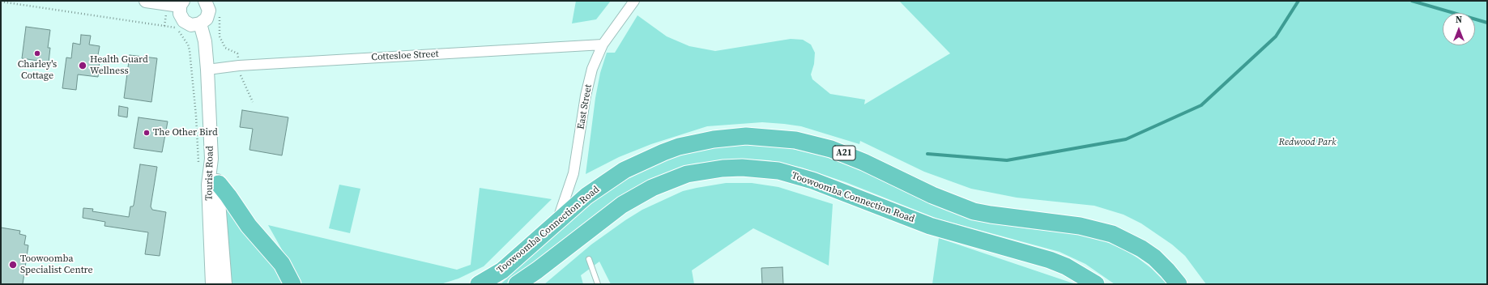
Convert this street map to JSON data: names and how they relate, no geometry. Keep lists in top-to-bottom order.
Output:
{
  "streets": {
    "highway": ["A21", "Toowoomba Connection Road"],
    "street": ["Cottesloe Street", "East Street", "Tourist Road"]
  },
  "crossings": [
    ["Cottesloe Street", "East Street"],
    ["Cottesloe Street", "Tourist Road"],
    ["East Street", "Toowoomba Connection Road"]
  ],
  "parks": ["Redwood Park"],
  "places": [
    "Charley's Cottage",
    "Health Guard Wellness",
    "The Other Bird",
    "Toowoomba Specialist Centre"
  ],
  "north": "top"
}
